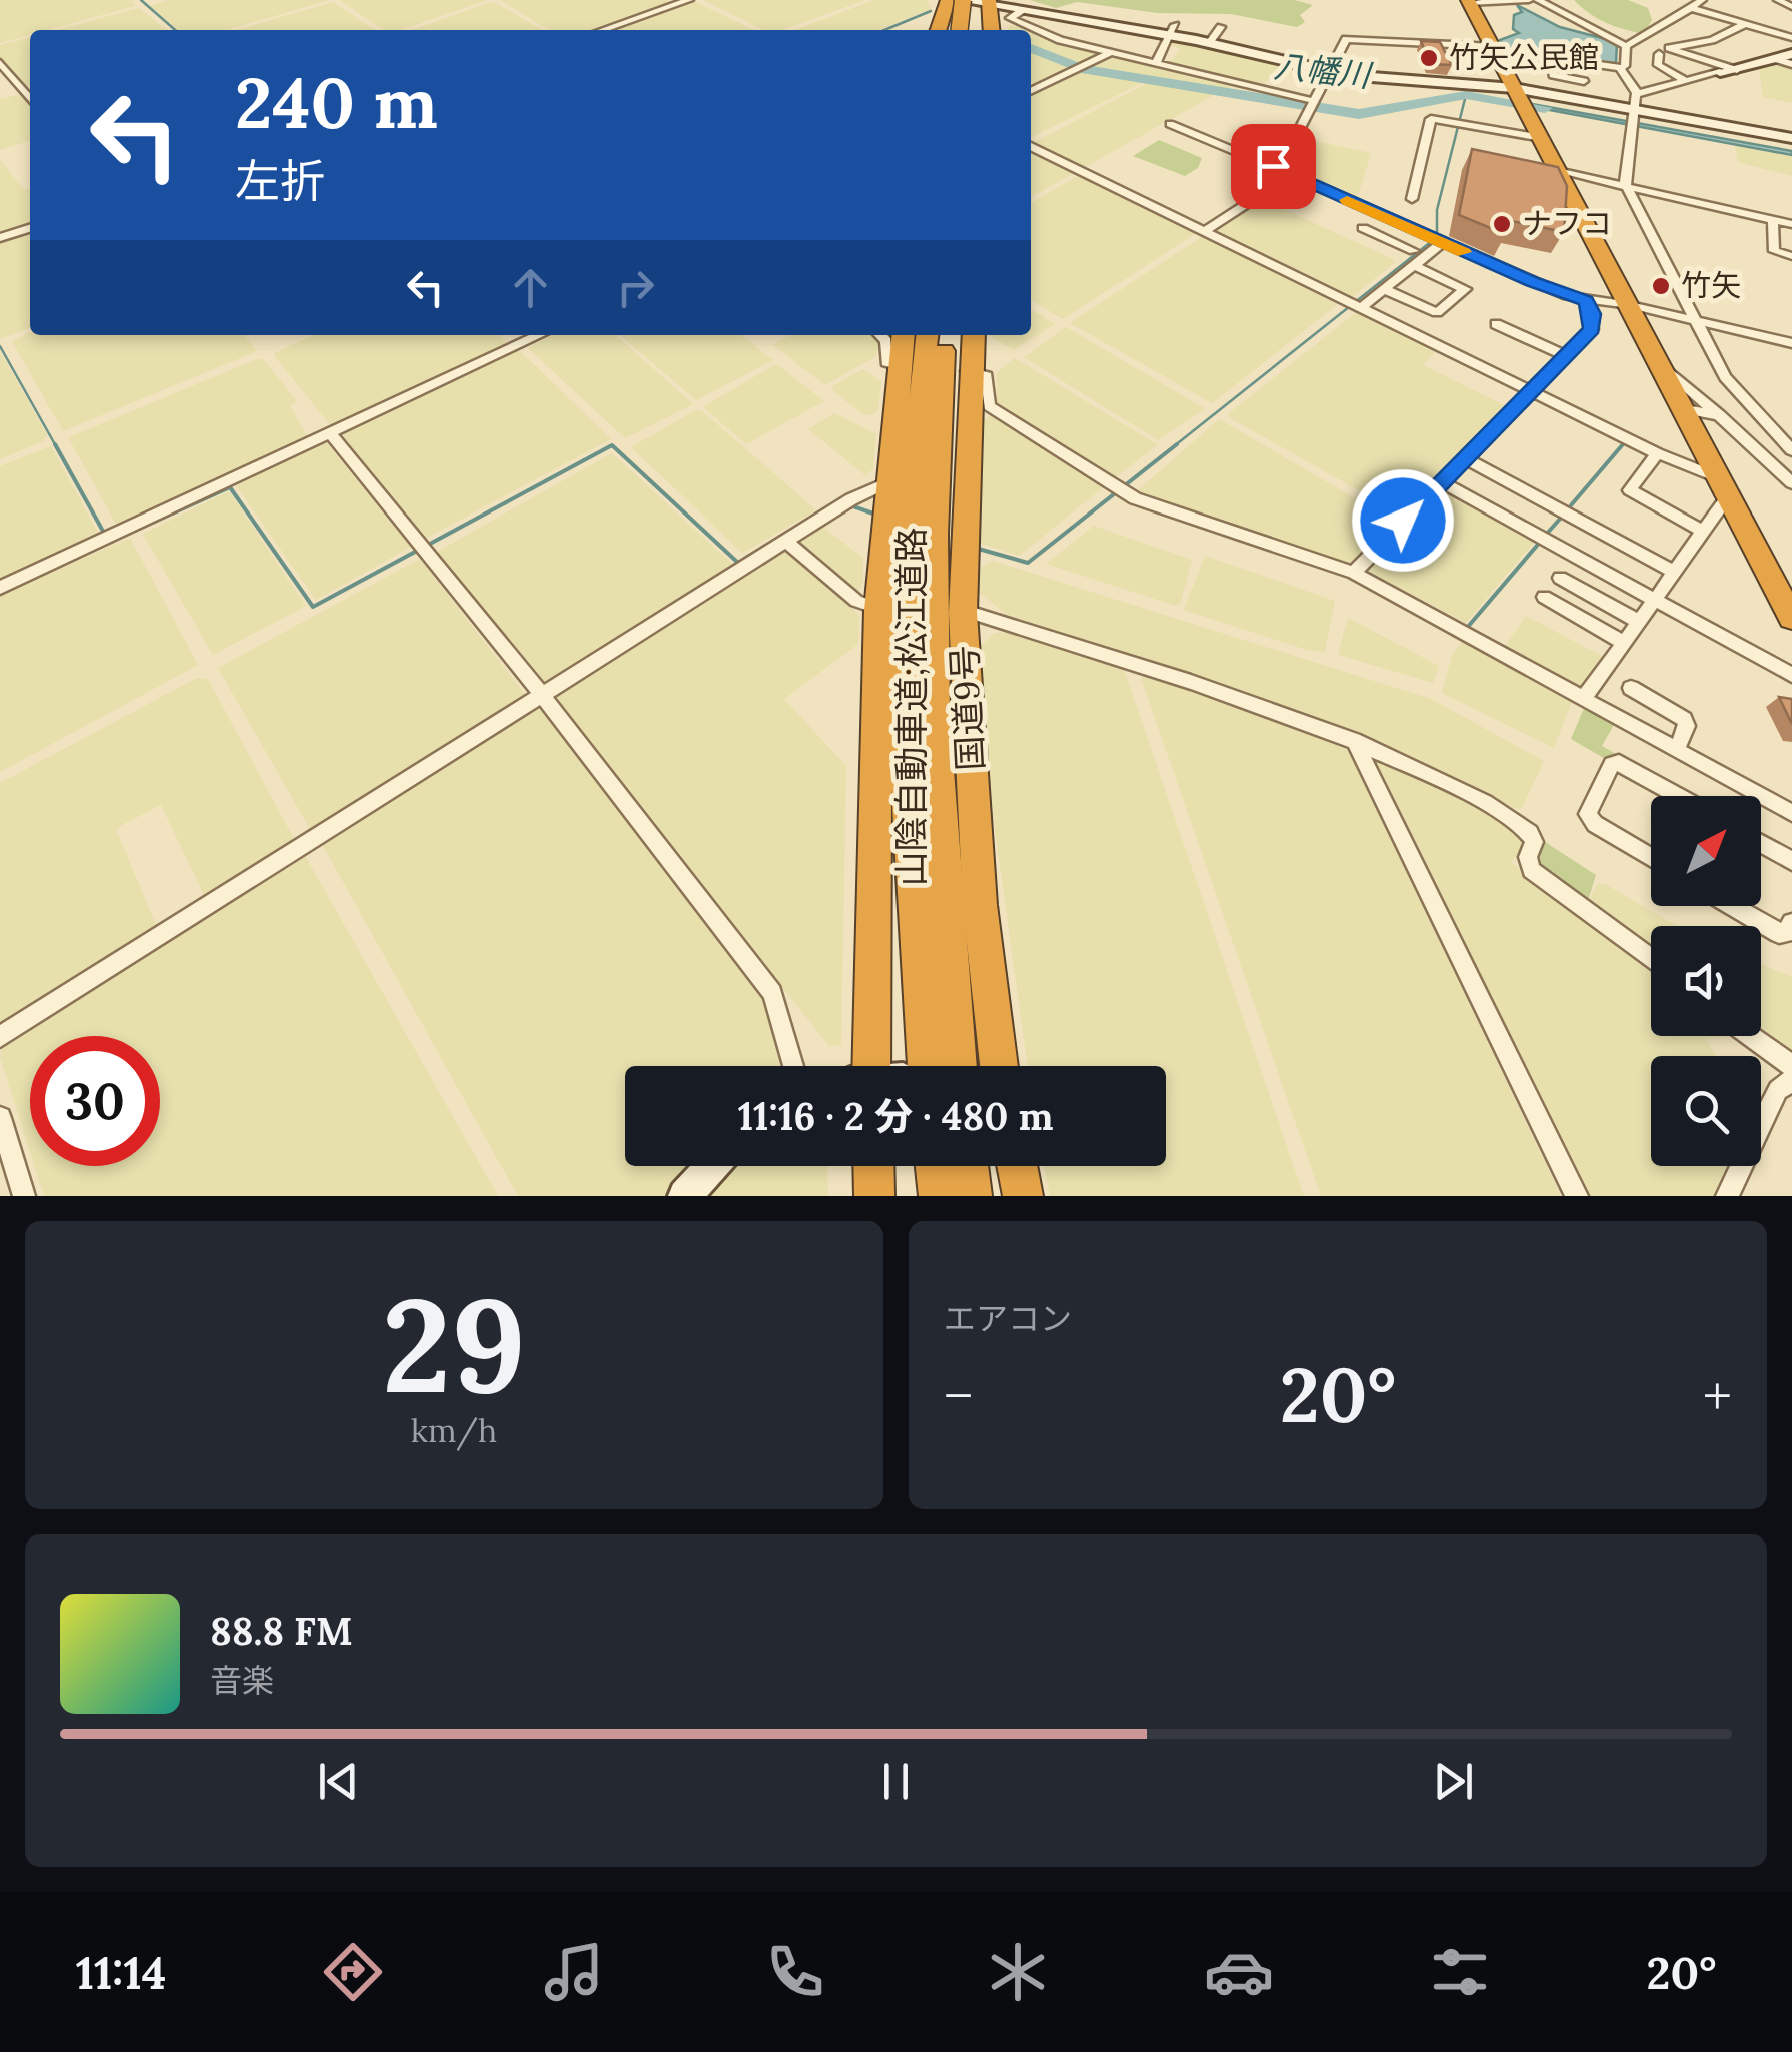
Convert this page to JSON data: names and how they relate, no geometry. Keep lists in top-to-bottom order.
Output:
{
  "streets": {
    "highway": ["山陰自動車道;松江道路", "国道9号"]
  },
  "water": ["八幡川"],
  "places": ["竹矢公民館", "ナフコ", "竹矢"],
  "north": "top right",
  "page": {
    "turn": ["240 m", "左折"],
    "limit": "30",
    "trip": "11:16 · 2 分 · 480 m",
    "tile": [
      ["29", "km/h"],
      "エアコン"
    ],
    "heat": ["−", "20°", "+"],
    "song": ["88.8 FM", "音楽"],
    "tabs": ["11:14", "20°"]
  }
}
